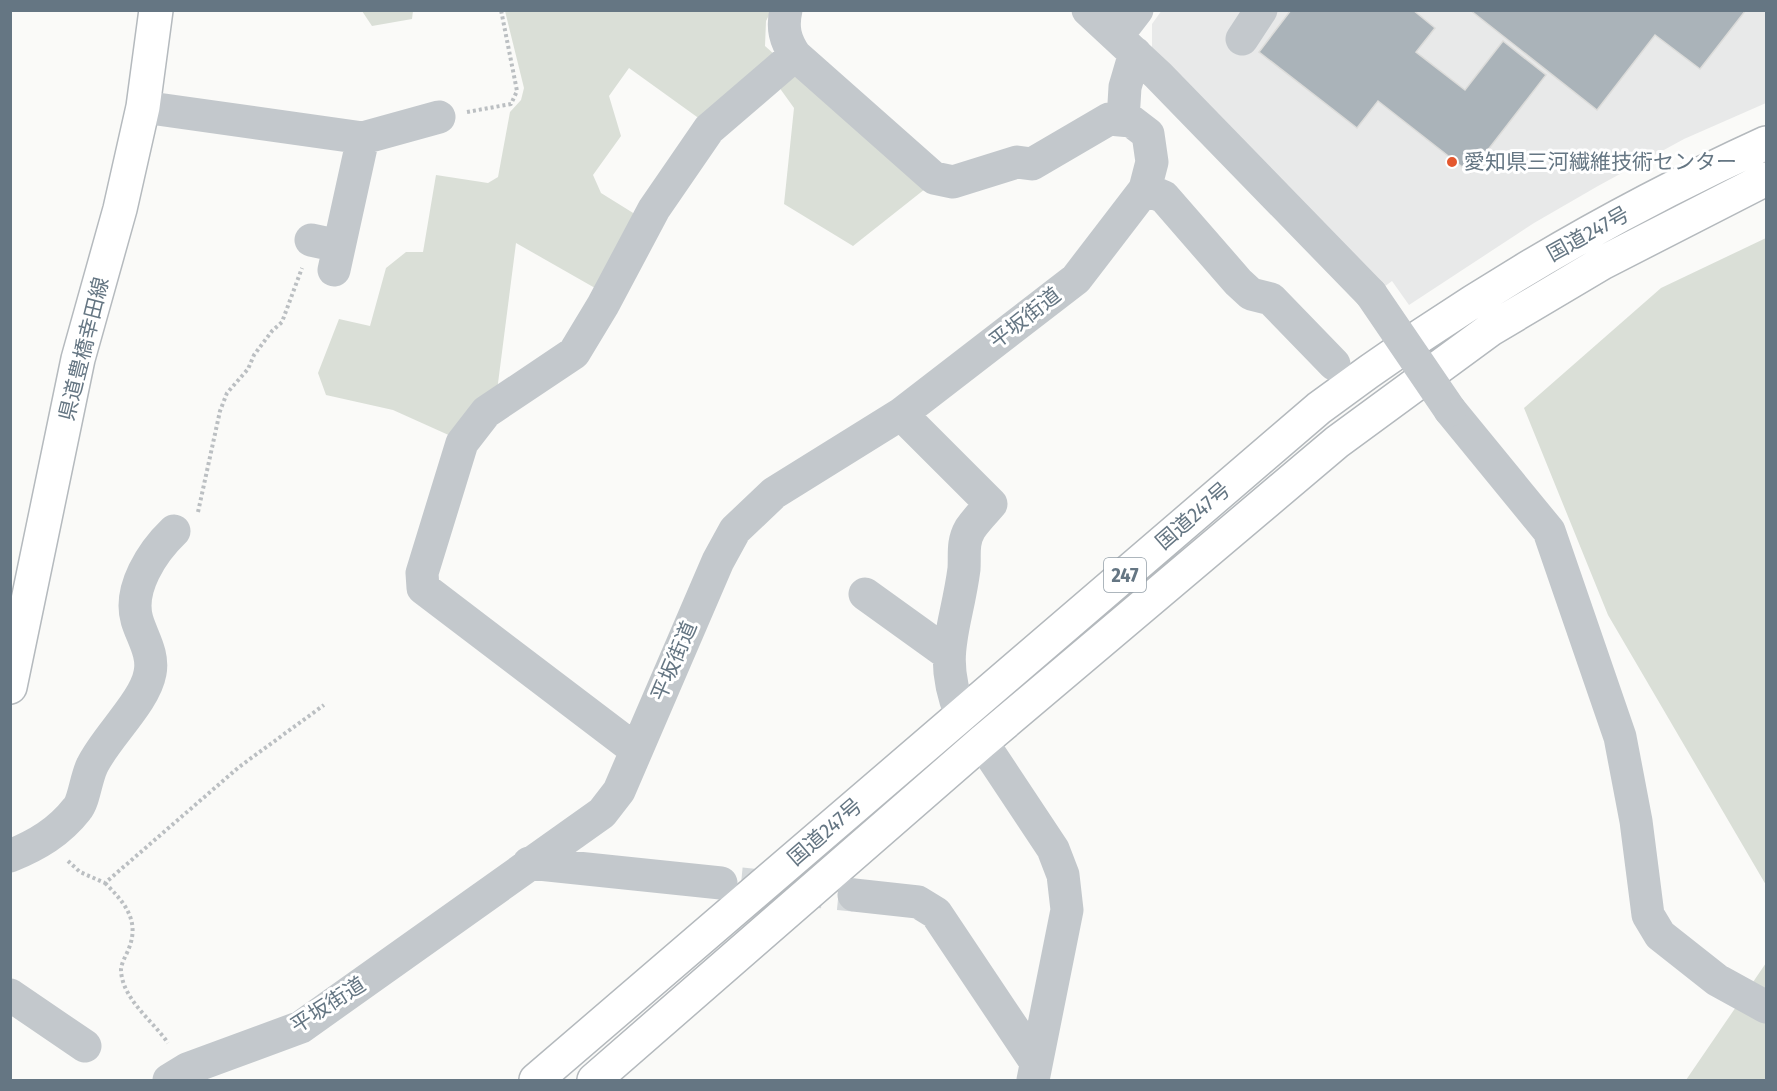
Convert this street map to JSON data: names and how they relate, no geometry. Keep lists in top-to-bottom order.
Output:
{
  "streets": {
    "main road": ["国道247号", "県道豊橋幸田線", "247"],
    "street": ["平坂街道"]
  },
  "places": ["愛知県三河繊維技術センター"]
}
